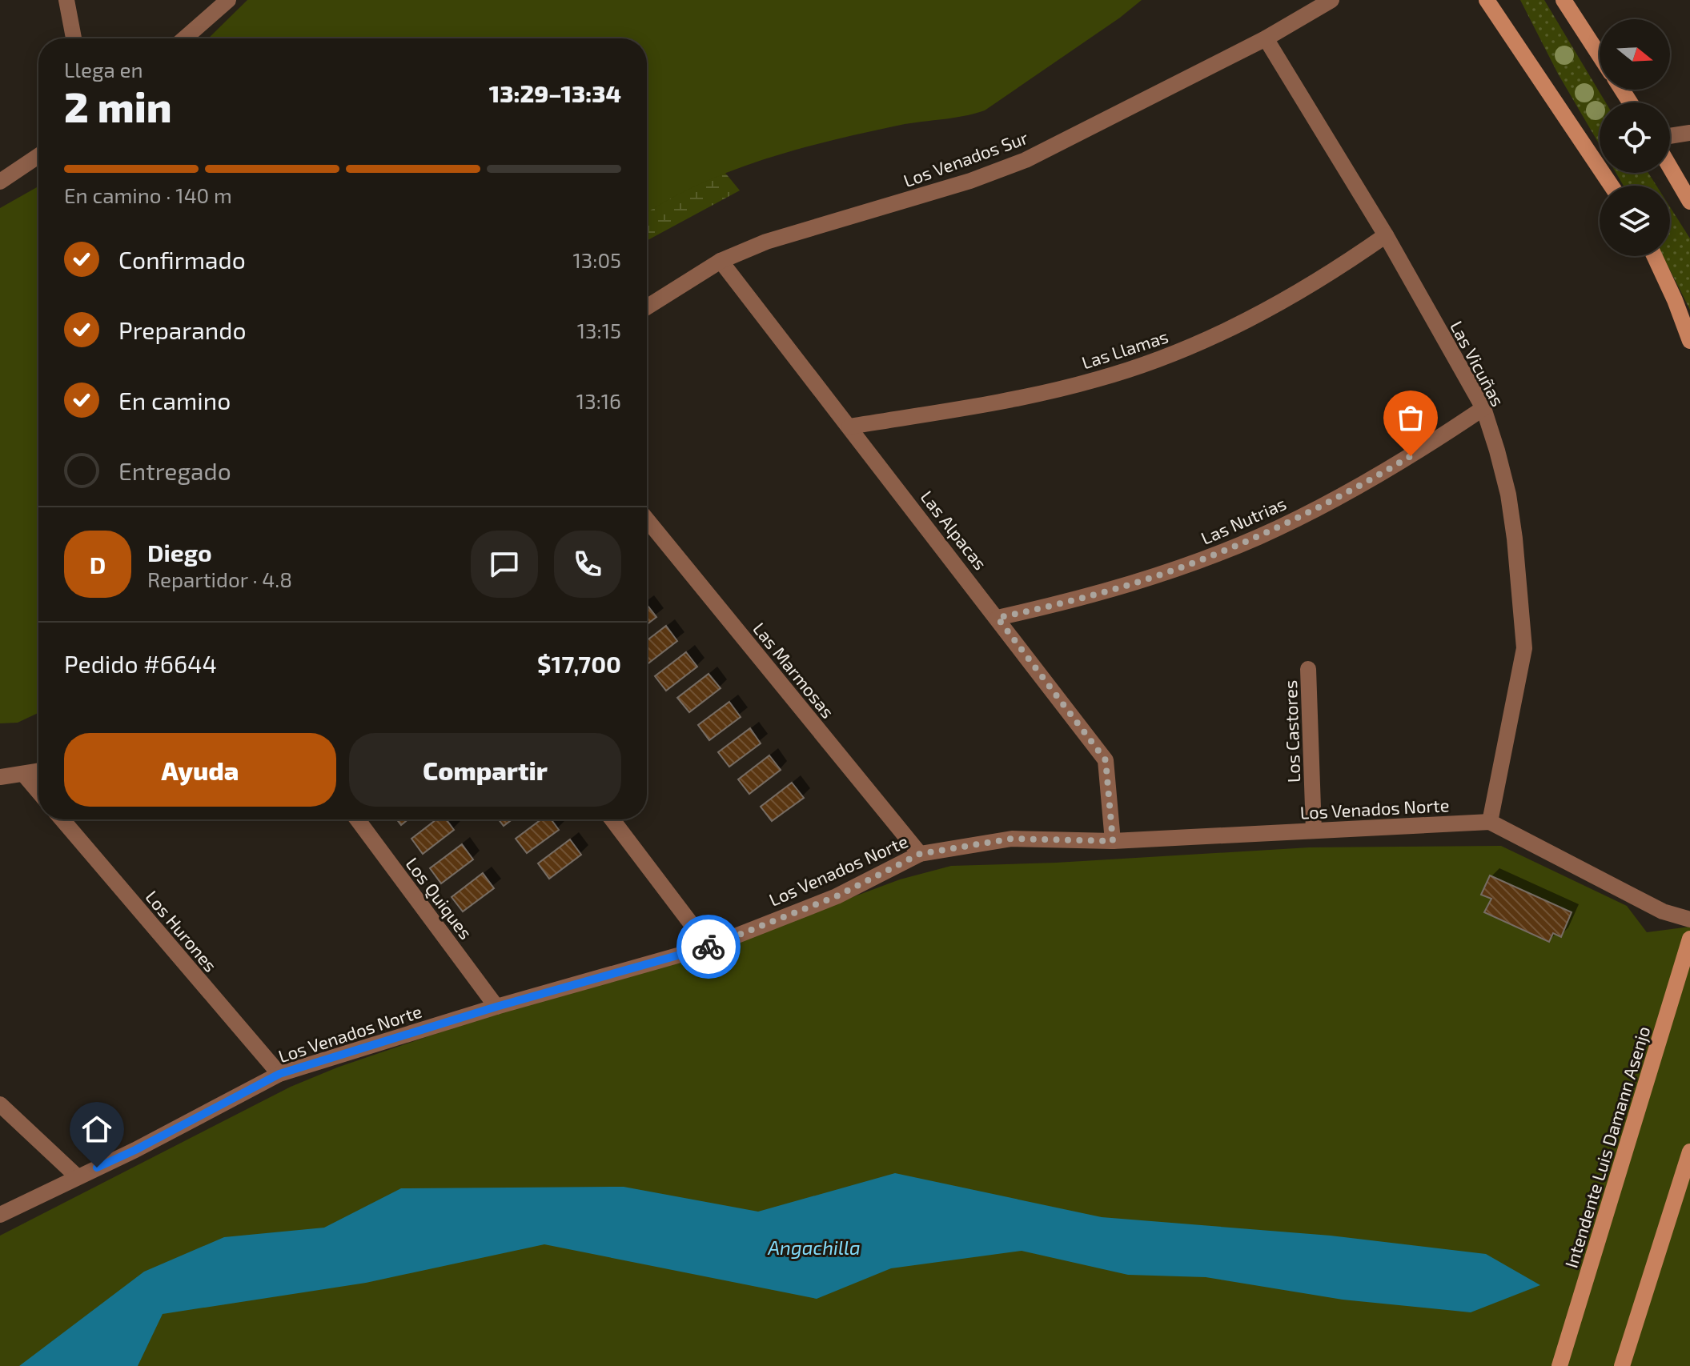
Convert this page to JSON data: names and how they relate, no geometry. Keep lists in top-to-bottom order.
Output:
{
  "streets": {
    "main road": ["Intendente Luis Damann Asenjo"],
    "street": [
      "Los Venados Sur",
      "Las Llamas",
      "Las Vicuñas",
      "Las Nutrias",
      "Las Alpacas",
      "Las Marmosas",
      "Los Castores",
      "Los Venados Norte",
      "Los Quiques",
      "Los Hurones"
    ]
  },
  "crossings": [
    ["Los Venados Sur", "Las Vicuñas"],
    ["Los Venados Sur", "Las Alpacas"],
    ["Las Llamas", "Las Vicuñas"],
    ["Las Llamas", "Las Alpacas"],
    ["Las Vicuñas", "Las Nutrias"],
    ["Las Vicuñas", "Los Venados Norte"],
    ["Las Nutrias", "Las Alpacas"],
    ["Las Alpacas", "Los Venados Norte"],
    ["Las Marmosas", "Los Venados Norte"],
    ["Los Castores", "Los Venados Norte"],
    ["Los Venados Norte", "Los Quiques"],
    ["Los Venados Norte", "Los Hurones"]
  ],
  "water": ["Angachilla"],
  "north": "right",
  "page": {
    "heading": ["2 min", "Llega en", "13:29–13:34"],
    "panel": [
      "Diego",
      "Repartidor · 4.8",
      "Pedido #6644",
      "$17,700"
    ],
    "bar": "En camino · 140 m",
    "list": [
      ["Confirmado", "13:05"],
      ["Preparando", "13:15"],
      ["En camino", "13:16"],
      "Entregado"
    ],
    "round": "D",
    "buttons": ["Ayuda", "Compartir"]
  }
}
